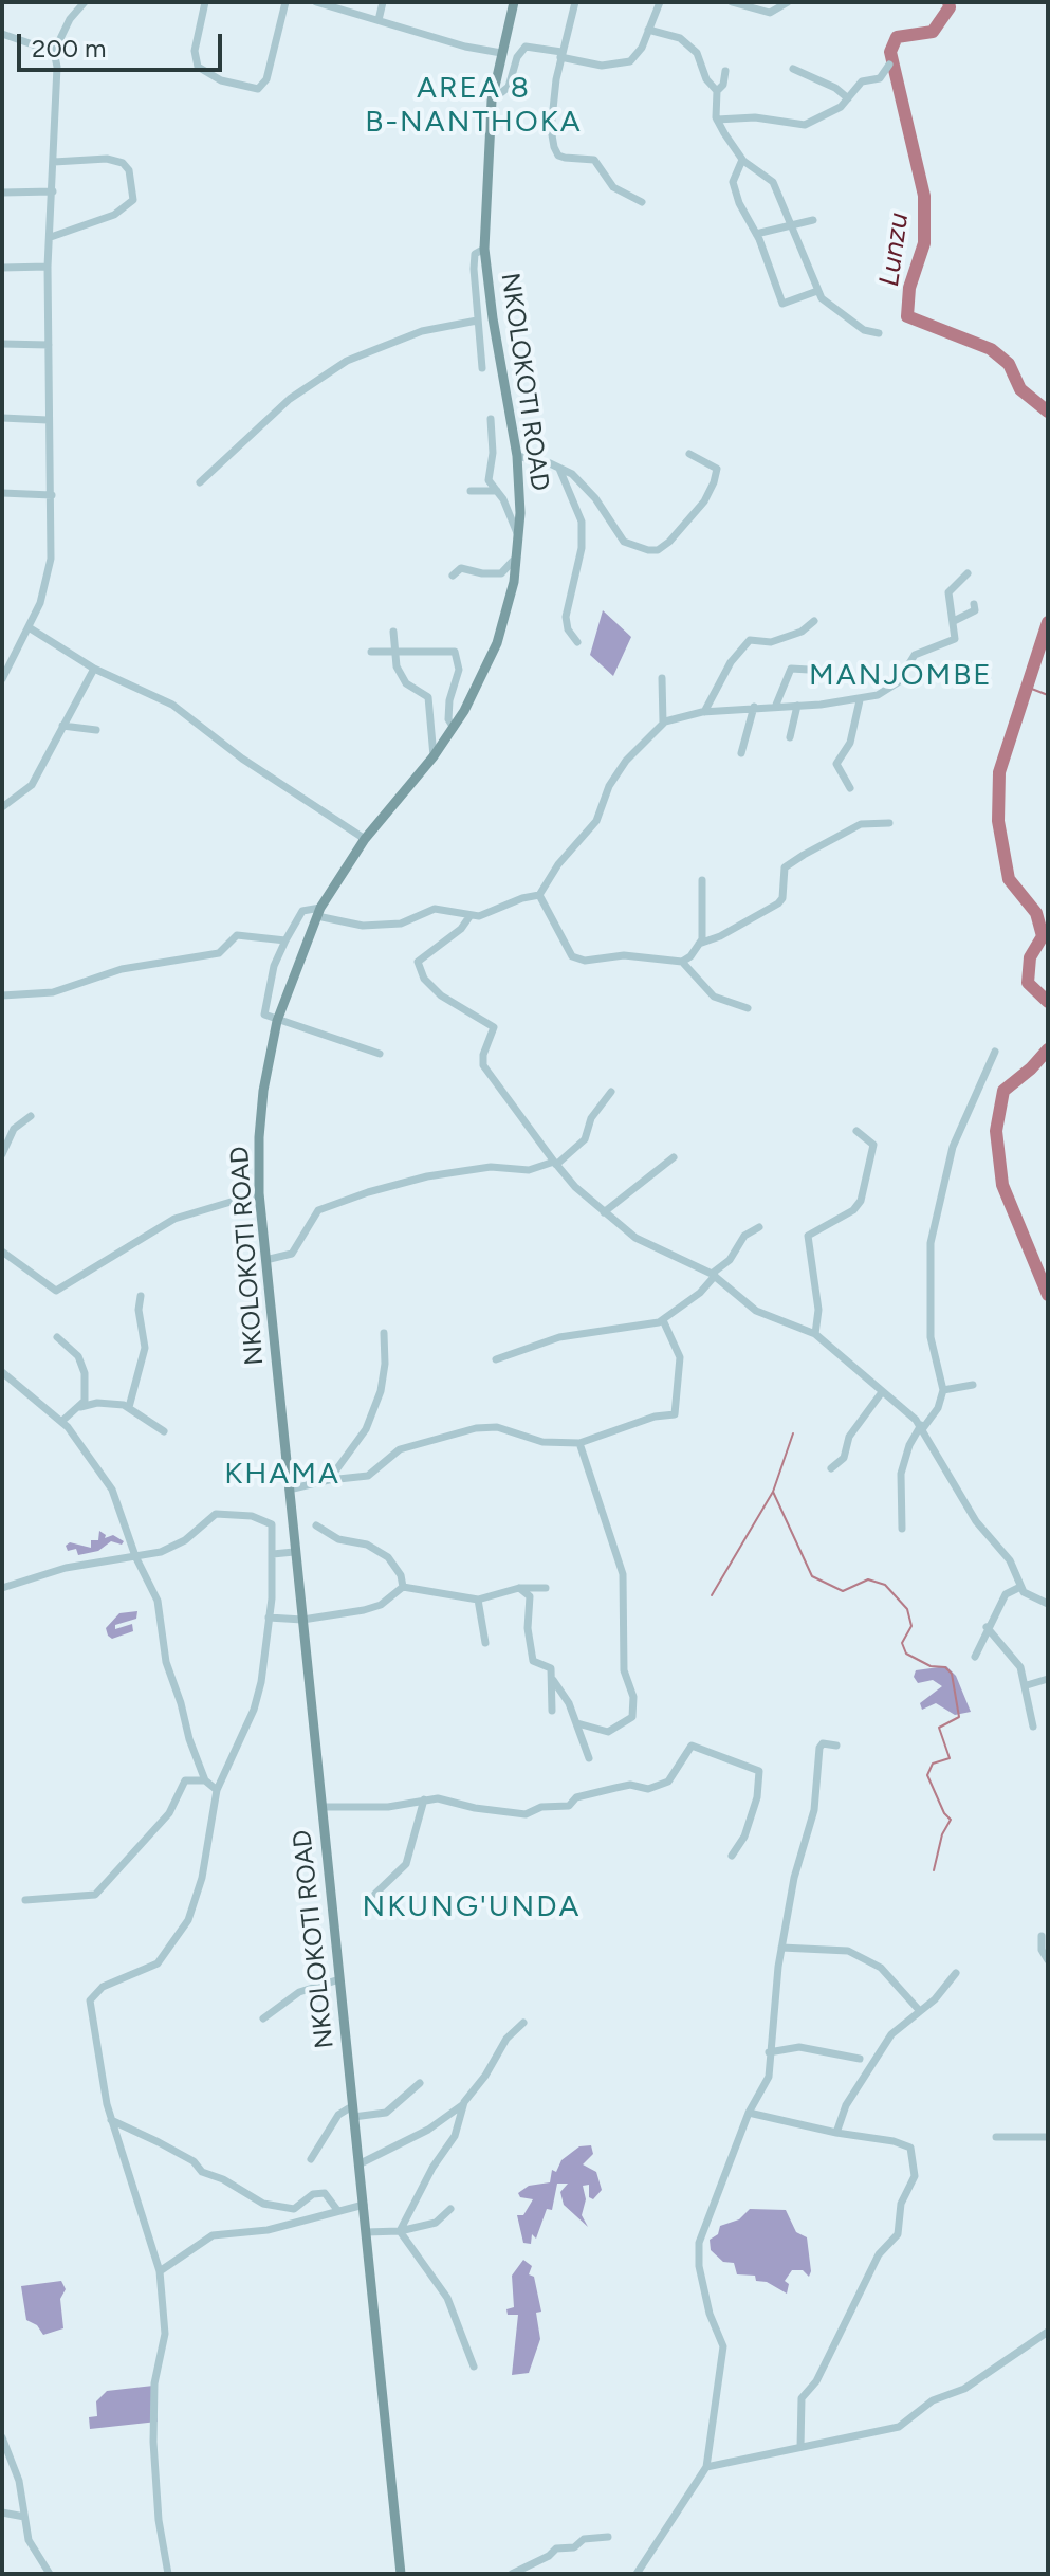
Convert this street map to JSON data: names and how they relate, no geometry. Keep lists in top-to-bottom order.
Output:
{
  "streets": {
    "main road": ["NKOLOKOTI ROAD"]
  },
  "districts": [
    "AREA 8 B-NANTHOKA",
    "MANJOMBE",
    "KHAMA",
    "NKUNG'UNDA"
  ],
  "water": ["Lunzu"],
  "scale_bar": "200 m"
}
